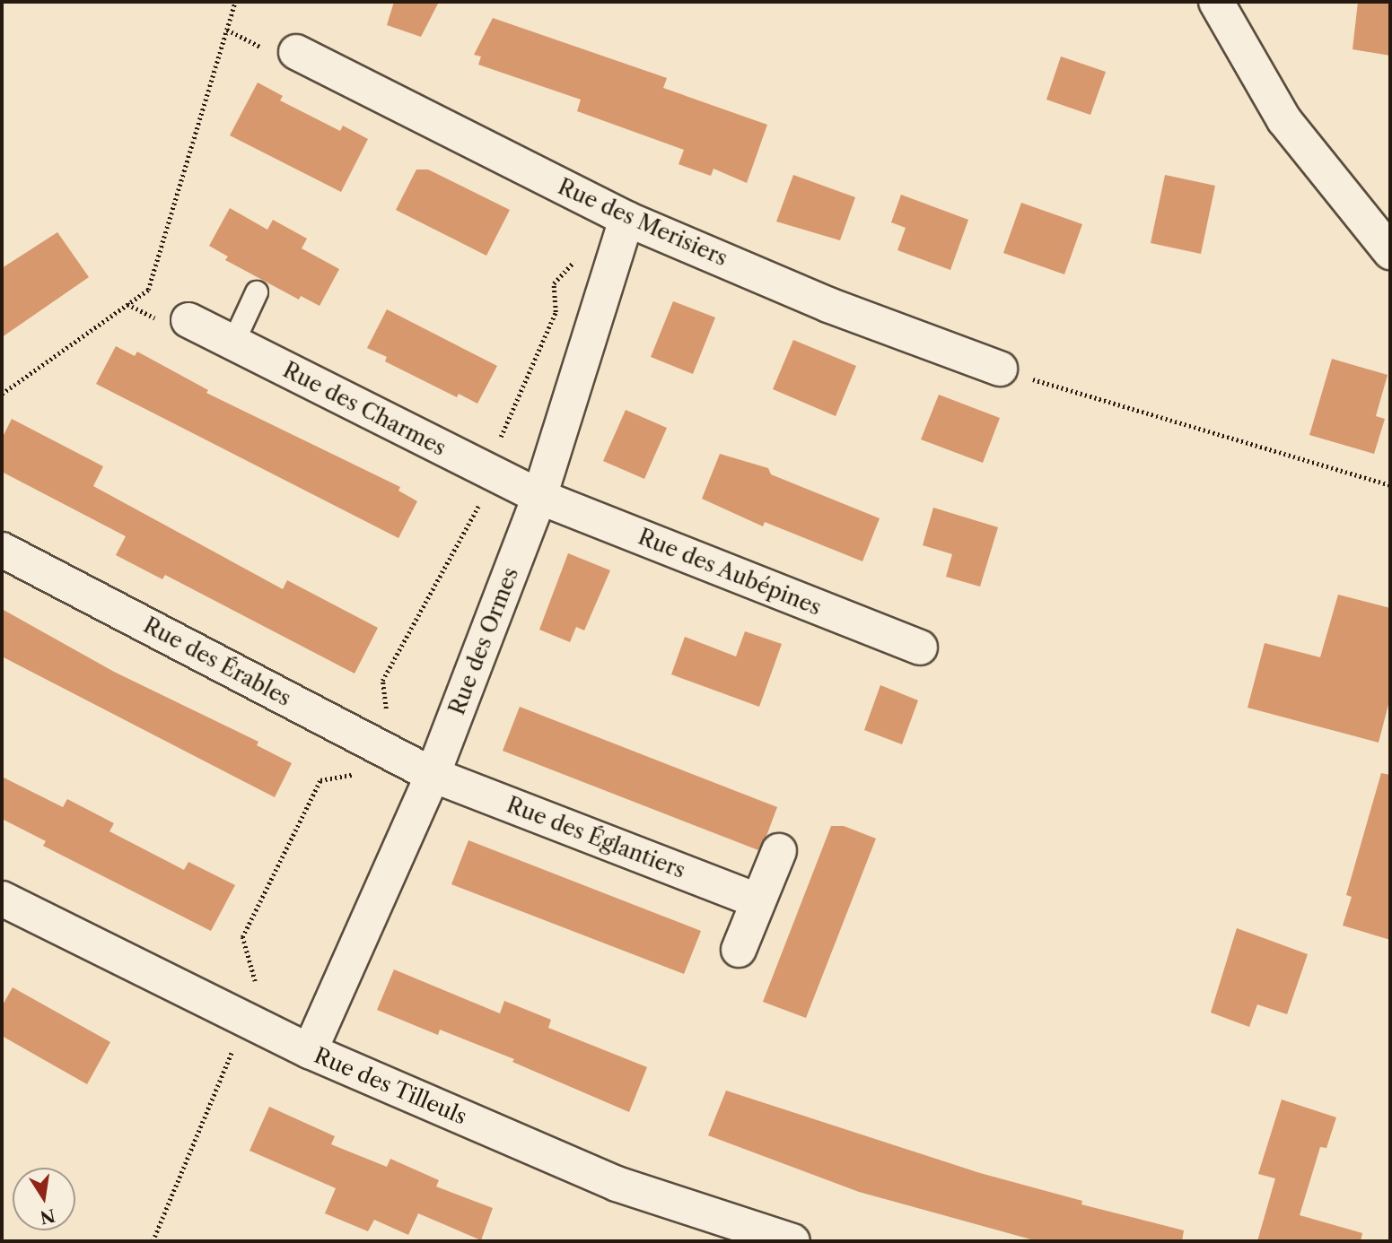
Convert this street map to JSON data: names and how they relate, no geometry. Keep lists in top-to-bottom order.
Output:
{
  "streets": {
    "street": [
      "Rue des Merisiers",
      "Rue des Charmes",
      "Rue des Aubépines",
      "Rue des Ormes",
      "Rue des Érables",
      "Rue des Églantiers",
      "Rue des Tilleuls"
    ]
  },
  "crossings": [
    ["Rue des Merisiers", "Rue des Ormes"],
    ["Rue des Charmes", "Rue des Aubépines"],
    ["Rue des Charmes", "Rue des Ormes"],
    ["Rue des Aubépines", "Rue des Ormes"],
    ["Rue des Ormes", "Rue des Érables"],
    ["Rue des Ormes", "Rue des Églantiers"],
    ["Rue des Ormes", "Rue des Tilleuls"],
    ["Rue des Érables", "Rue des Églantiers"]
  ],
  "north": "bottom"
}
